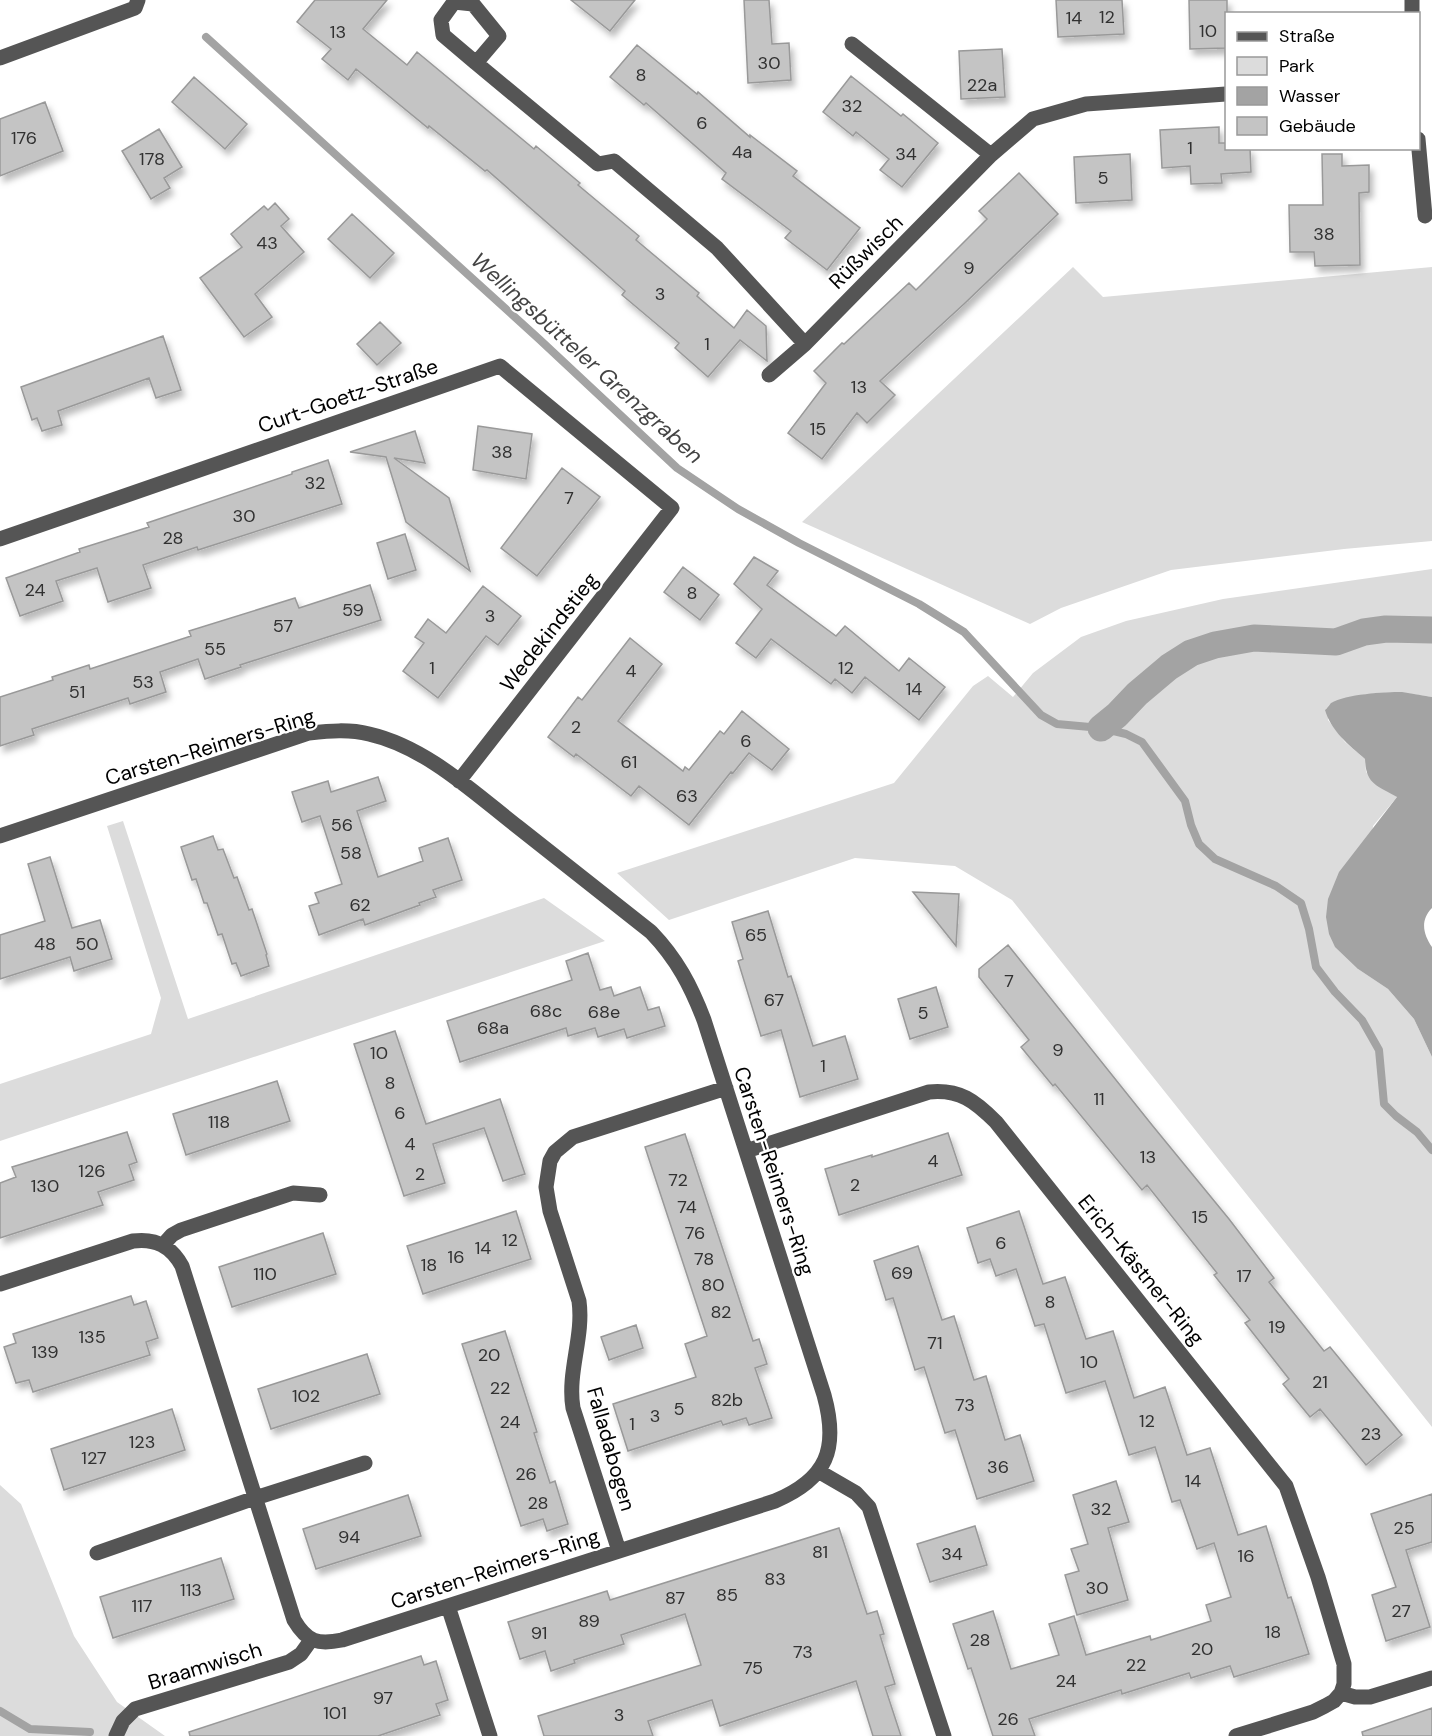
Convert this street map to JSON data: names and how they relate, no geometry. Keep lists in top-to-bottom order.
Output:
{
  "streets": {
    "street": [
      "Rüßwisch",
      "Curt-Goetz-Straße",
      "Wedekindstieg",
      "Carsten-Reimers-Ring",
      "Erich-Kästner-Ring",
      "Falladabogen",
      "Braamwisch"
    ]
  },
  "crossings": [
    ["Curt-Goetz-Straße", "Wedekindstieg"],
    ["Wedekindstieg", "Carsten-Reimers-Ring"],
    ["Carsten-Reimers-Ring", "Erich-Kästner-Ring"],
    ["Carsten-Reimers-Ring", "Falladabogen"],
    ["Carsten-Reimers-Ring", "Braamwisch"]
  ],
  "water": ["Wellingsbütteler Grenzgraben"],
  "house_numbers": [
    "12",
    "14",
    "10",
    "13",
    "30",
    "8",
    "22a",
    "32",
    "6",
    "176",
    "1",
    "4a",
    "34",
    "178",
    "5",
    "38",
    "43",
    "9",
    "3",
    "1",
    "13",
    "15",
    "38",
    "32",
    "7",
    "30",
    "28",
    "24",
    "8",
    "59",
    "3",
    "57",
    "55",
    "1",
    "12",
    "4",
    "53",
    "14",
    "51",
    "2",
    "6",
    "61",
    "63",
    "56",
    "58",
    "62",
    "65",
    "48",
    "50",
    "7",
    "67",
    "68c",
    "68e",
    "5",
    "68a",
    "9",
    "10",
    "1",
    "8",
    "11",
    "6",
    "118",
    "4",
    "13",
    "4",
    "126",
    "2",
    "72",
    "2",
    "130",
    "74",
    "15",
    "76",
    "12",
    "6",
    "14",
    "16",
    "78",
    "18",
    "69",
    "110",
    "17",
    "80",
    "8",
    "82",
    "19",
    "135",
    "71",
    "139",
    "20",
    "10",
    "21",
    "22",
    "102",
    "82b",
    "73",
    "5",
    "3",
    "12",
    "24",
    "1",
    "23",
    "123",
    "127",
    "36",
    "26",
    "14",
    "28",
    "32",
    "25",
    "94",
    "81",
    "34",
    "16",
    "83",
    "30",
    "113",
    "85",
    "87",
    "117",
    "27",
    "89",
    "18",
    "91",
    "28",
    "20",
    "73",
    "22",
    "75",
    "24",
    "97",
    "101",
    "3",
    "26"
  ],
  "legend": [
    "Straße",
    "Park",
    "Wasser",
    "Gebäude"
  ]
}
